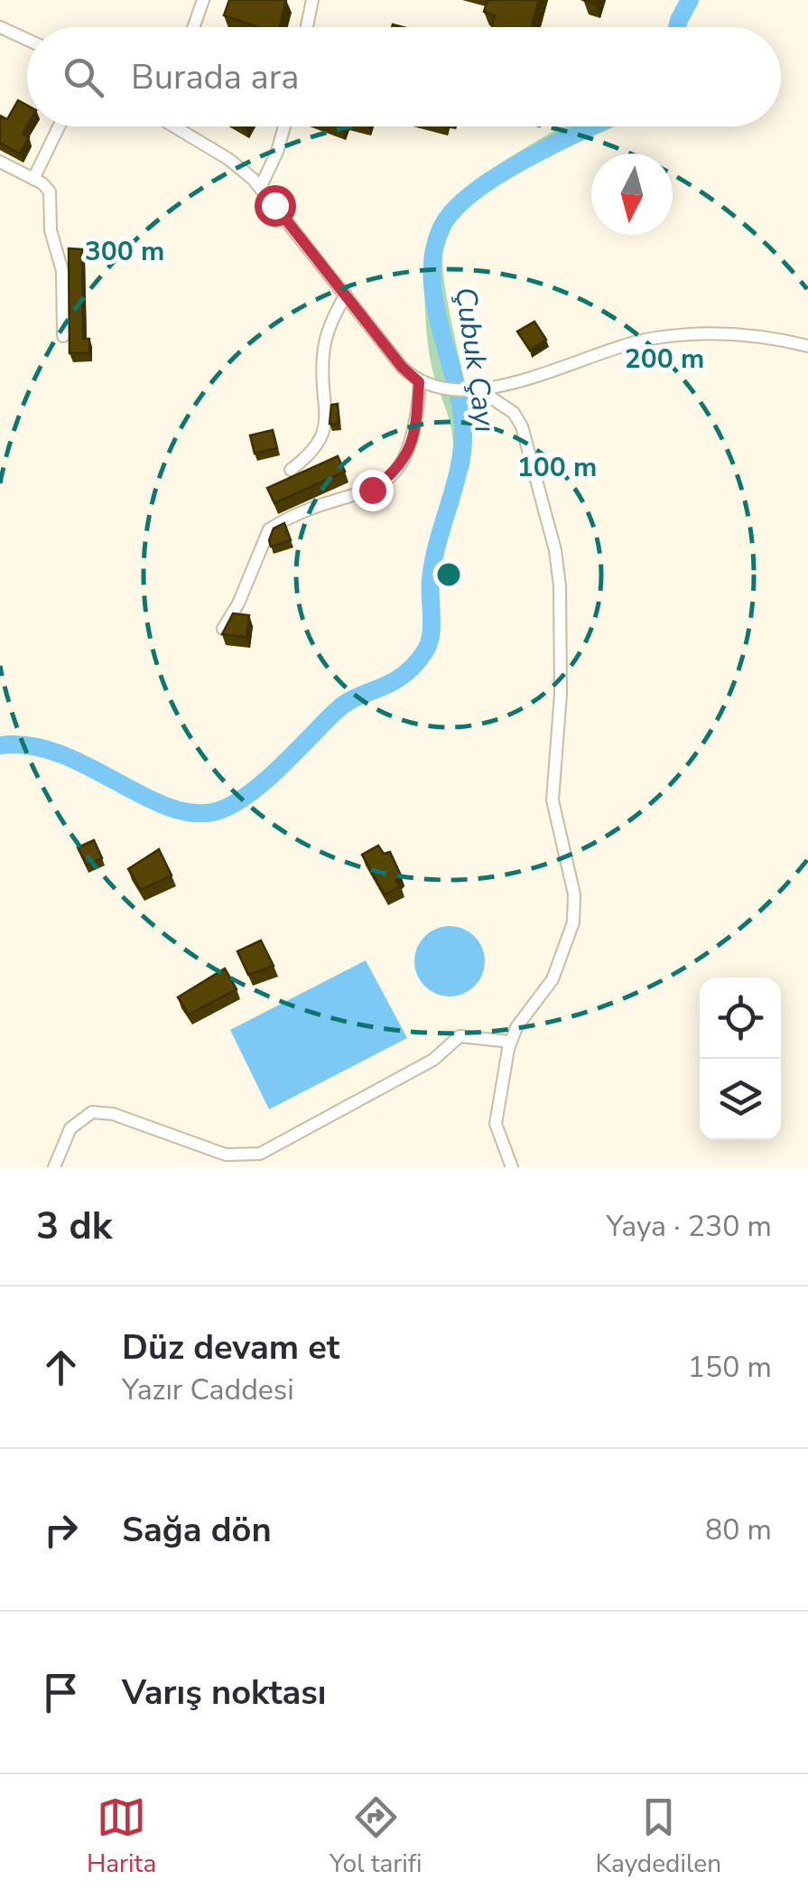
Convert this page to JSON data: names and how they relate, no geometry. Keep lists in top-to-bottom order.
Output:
{
  "water": ["Çubuk Çayı"],
  "north": "bottom",
  "page": {
    "search": "Burada ara",
    "heading": ["3 dk", "Yaya · 230 m"],
    "list": [
      ["Düz devam et", "Yazır Caddesi", "150 m"],
      ["Sağa dön", "80 m"],
      "Varış noktası"
    ],
    "nav": ["Harita", "Yol tarifi", "Kaydedilen"]
  },
  "rings": ["300 m", "200 m", "100 m"]
}
